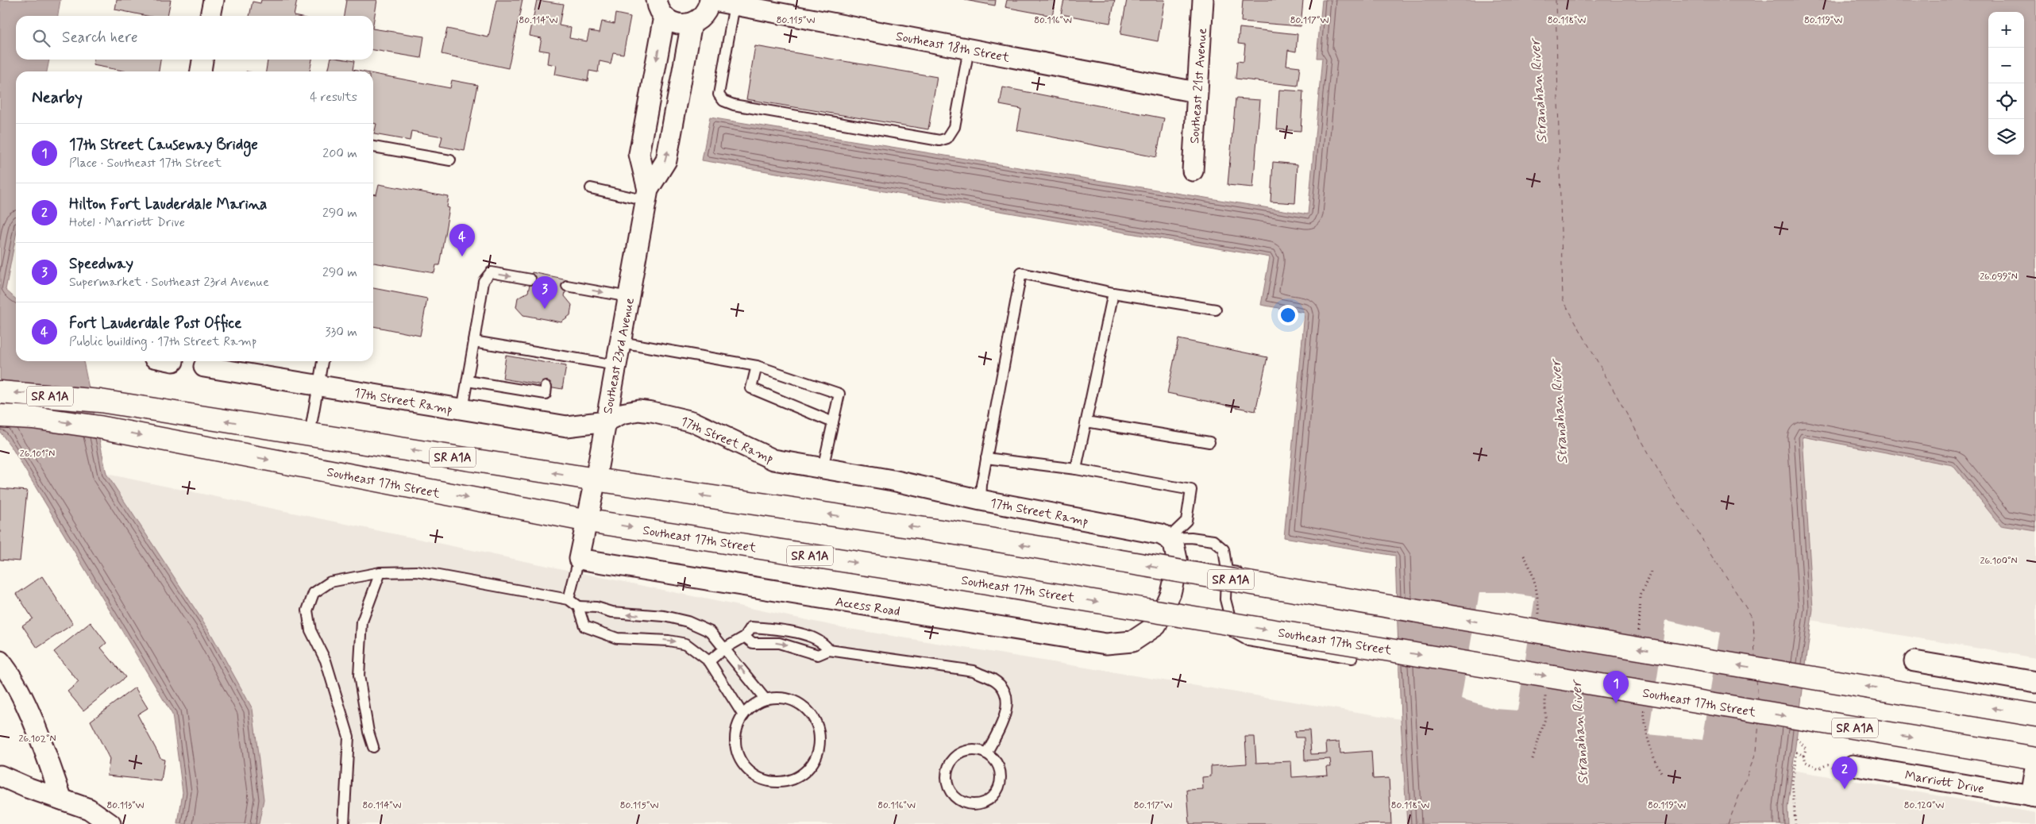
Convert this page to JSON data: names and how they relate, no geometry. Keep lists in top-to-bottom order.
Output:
{
  "streets": {
    "main road": ["SR A1A", "Southeast 17th Street"],
    "street": [
      "Southeast 18th Street",
      "Southeast 21st Avenue",
      "Southeast 23rd Avenue",
      "17th Street Ramp",
      "Access Road",
      "Marriott Drive"
    ]
  },
  "crossings": [
    ["Southeast 18th Street", "Southeast 21st Avenue"],
    ["Southeast 23rd Avenue", "SR A1A"],
    ["Southeast 23rd Avenue", "17th Street Ramp"],
    ["Southeast 23rd Avenue", "Southeast 17th Street"],
    ["17th Street Ramp", "Access Road"]
  ],
  "water": ["Stranahan River"],
  "page": {
    "map_buttons": ["+", "−"],
    "search": "Search here",
    "heading": ["Nearby", "4 results"],
    "list": [
      {
        "mark": "1",
        "name": "17th Street Causeway Bridge",
        "note": "Place · Southeast 17th Street",
        "value": "200 m"
      },
      {
        "mark": "2",
        "name": "Hilton Fort Lauderdale Marina",
        "note": "Hotel · Marriott Drive",
        "value": "290 m"
      },
      {
        "mark": "3",
        "name": "Speedway",
        "note": "Supermarket · Southeast 23rd Avenue",
        "value": "290 m"
      },
      {
        "mark": "4",
        "name": "Fort Lauderdale Post Office",
        "note": "Public building · 17th Street Ramp",
        "value": "330 m"
      }
    ],
    "pins": [
      "4",
      "3",
      "1",
      "2"
    ]
  },
  "coordinates": [
    "80.114°W",
    "80.115°W",
    "80.116°W",
    "80.117°W",
    "80.118°W",
    "80.119°W",
    "26.099°N",
    "26.101°N",
    "26.100°N",
    "26.102°N",
    "80.113°W",
    "80.120°W"
  ]
}
